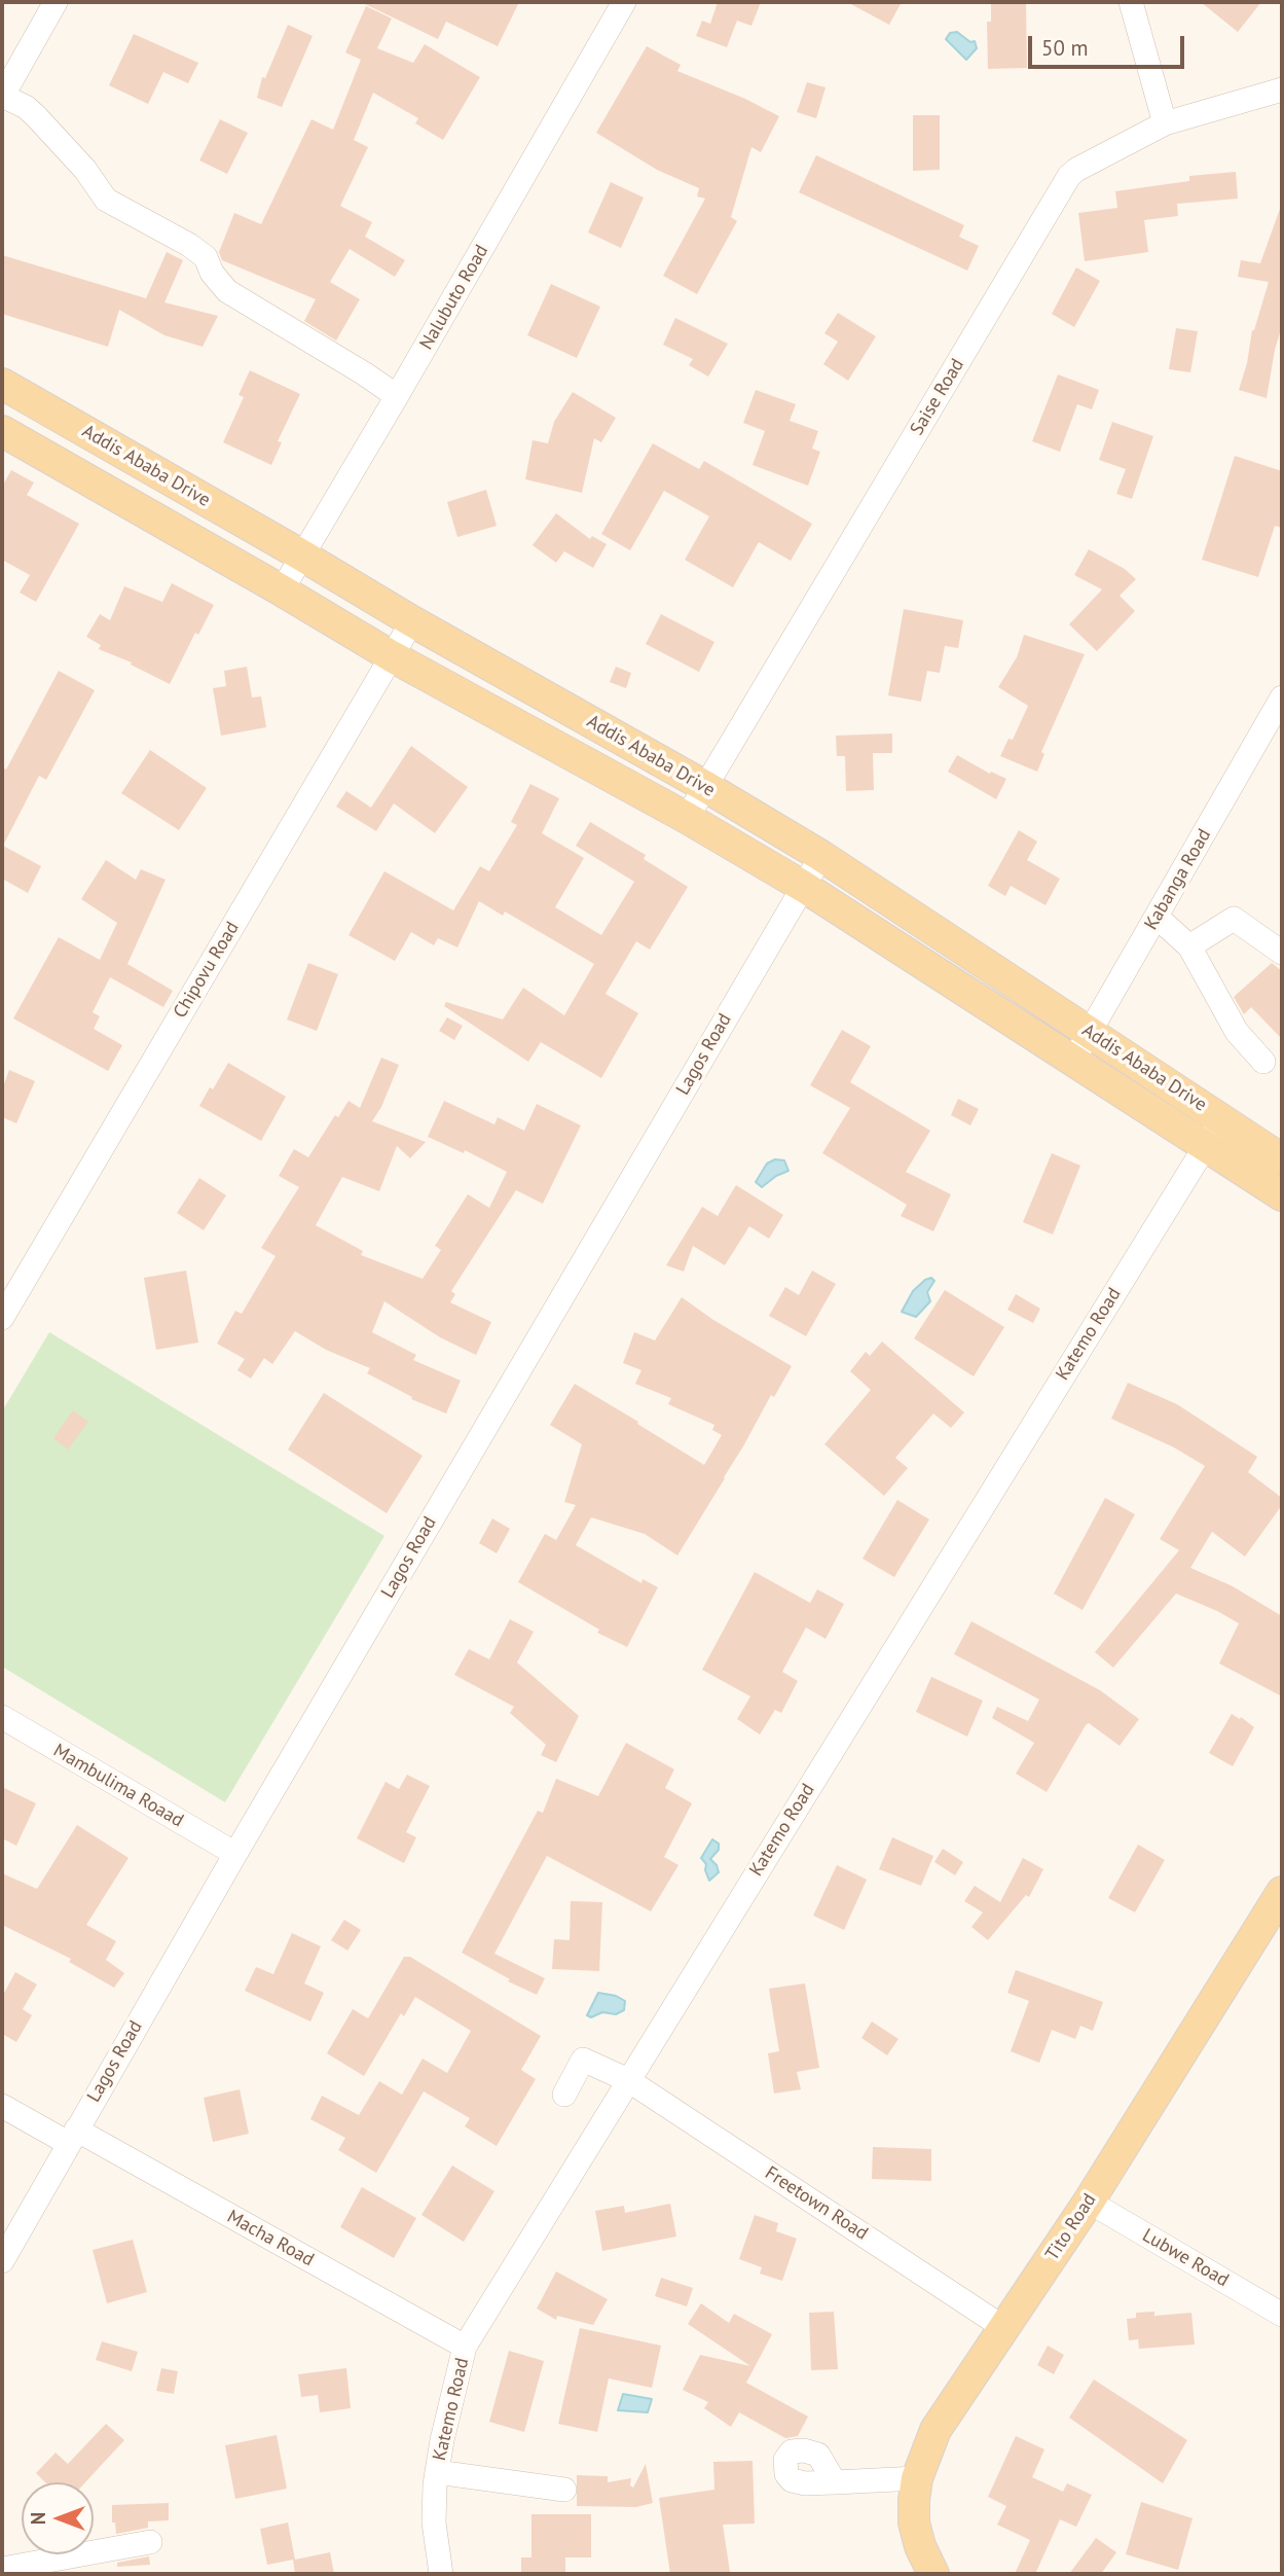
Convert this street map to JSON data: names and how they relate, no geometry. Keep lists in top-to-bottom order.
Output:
{
  "streets": {
    "main road": ["Addis Ababa Drive", "Tito Road"],
    "street": [
      "Nalubuto Road",
      "Saise Road",
      "Kabanga Road",
      "Chipovu Road",
      "Lagos Road",
      "Katemo Road",
      "Mambulima Roaad",
      "Freetown Road",
      "Macha Road",
      "Lubwe Road"
    ]
  },
  "crossings": [
    ["Nalubuto Road", "Addis Ababa Drive"],
    ["Saise Road", "Addis Ababa Drive"],
    ["Addis Ababa Drive", "Kabanga Road"],
    ["Addis Ababa Drive", "Chipovu Road"],
    ["Addis Ababa Drive", "Lagos Road"],
    ["Addis Ababa Drive", "Katemo Road"],
    ["Lagos Road", "Mambulima Roaad"],
    ["Lagos Road", "Macha Road"],
    ["Katemo Road", "Freetown Road"],
    ["Katemo Road", "Macha Road"],
    ["Freetown Road", "Tito Road"],
    ["Tito Road", "Lubwe Road"]
  ],
  "scale_bar": "50 m",
  "north": "left"
}
